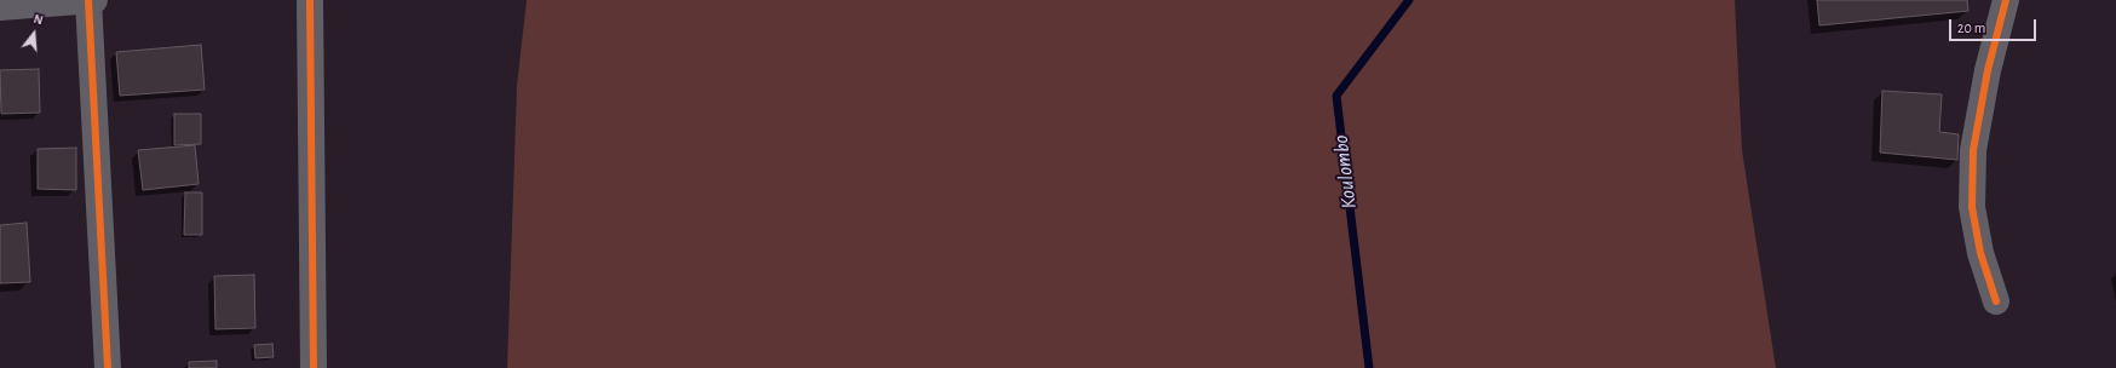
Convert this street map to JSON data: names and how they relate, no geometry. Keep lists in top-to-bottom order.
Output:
{
  "water": ["Koulombo"],
  "scale_bar": "20 m",
  "north": "top"
}
